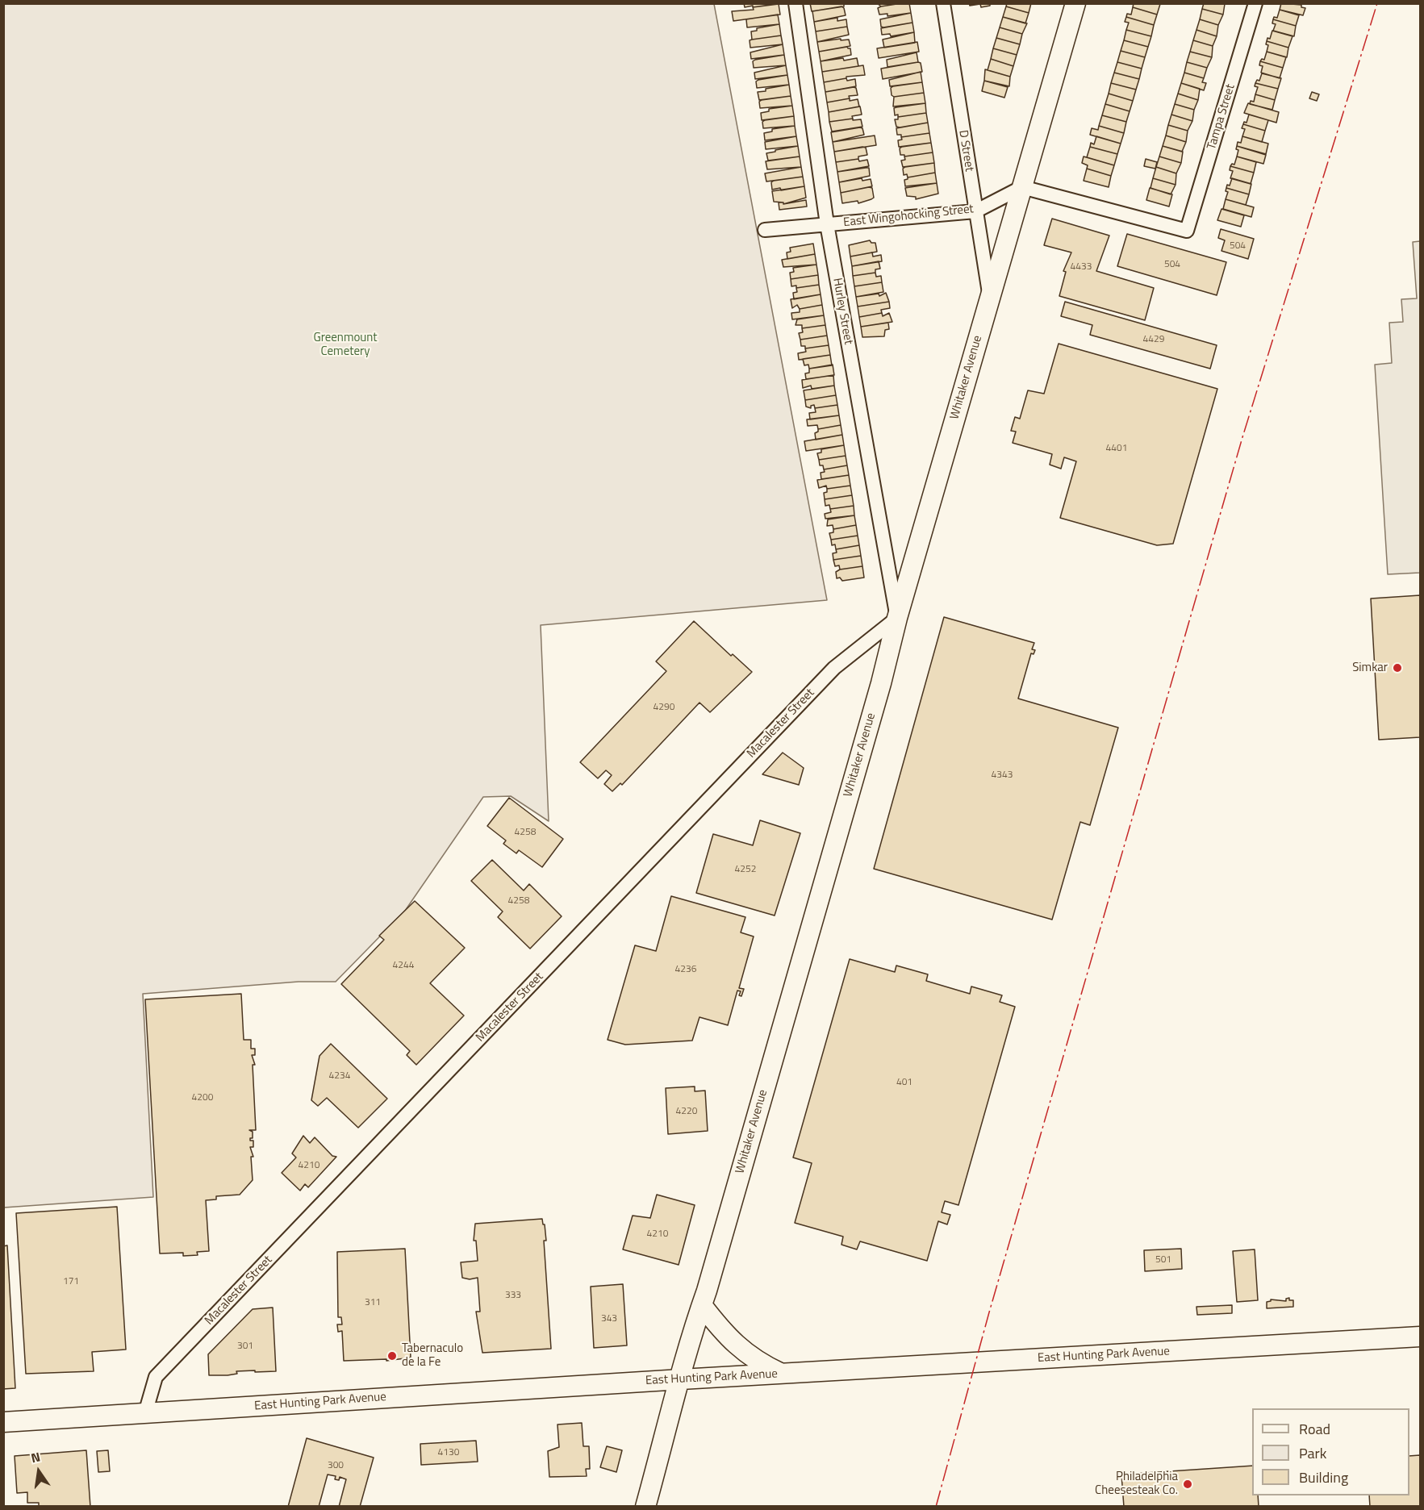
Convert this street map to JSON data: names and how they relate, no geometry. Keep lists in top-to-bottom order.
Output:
{
  "streets": {
    "main road": ["Whitaker Avenue", "East Hunting Park Avenue"],
    "street": [
      "Tampa Street",
      "D Street",
      "East Wingohocking Street",
      "Hurley Street",
      "Macalester Street"
    ]
  },
  "crossings": [
    ["Tampa Street", "East Wingohocking Street"],
    ["Tampa Street", "Whitaker Avenue"],
    ["D Street", "East Wingohocking Street"],
    ["D Street", "Whitaker Avenue"],
    ["East Wingohocking Street", "Hurley Street"],
    ["East Wingohocking Street", "Whitaker Avenue"],
    ["Hurley Street", "Whitaker Avenue"],
    ["Hurley Street", "Macalester Street"],
    ["Whitaker Avenue", "Macalester Street"],
    ["Whitaker Avenue", "East Hunting Park Avenue"],
    ["Macalester Street", "East Hunting Park Avenue"]
  ],
  "parks": ["Greenmount Cemetery"],
  "places": ["Simkar", "Tabernaculo de la Fe", "Philadelphia Cheesesteak Co."],
  "house_numbers": [
    "504",
    "504",
    "4433",
    "4429",
    "4401",
    "4290",
    "4343",
    "4258",
    "4252",
    "4258",
    "4244",
    "4236",
    "4234",
    "401",
    "4200",
    "4220",
    "4210",
    "4210",
    "501",
    "171",
    "333",
    "311",
    "343",
    "301",
    "4130",
    "300"
  ],
  "legend": ["Road", "Park", "Building"],
  "north": "top"
}
